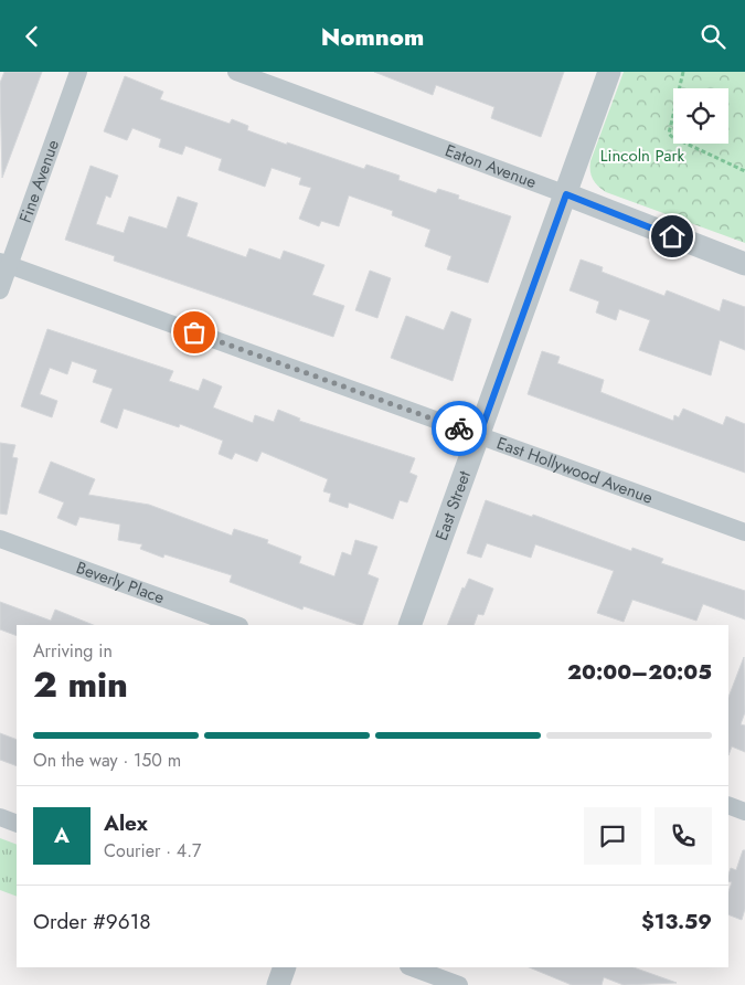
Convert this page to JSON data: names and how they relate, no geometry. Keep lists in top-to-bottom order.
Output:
{
  "streets": {
    "street": [
      "Eaton Avenue",
      "Fine Avenue",
      "East Hollywood Avenue",
      "East Street",
      "Beverly Place"
    ]
  },
  "crossings": [
    ["Eaton Avenue", "East Street"],
    ["Fine Avenue", "East Hollywood Avenue"],
    ["East Hollywood Avenue", "East Street"]
  ],
  "parks": ["Lincoln Park"],
  "page": {
    "header": "Nomnom",
    "heading": ["2 min", "Arriving in", "20:00–20:05"],
    "panel": [
      "Alex",
      "Courier · 4.7",
      "Order #9618",
      "$13.59"
    ],
    "bar": "On the way · 150 m",
    "round": "A"
  }
}
